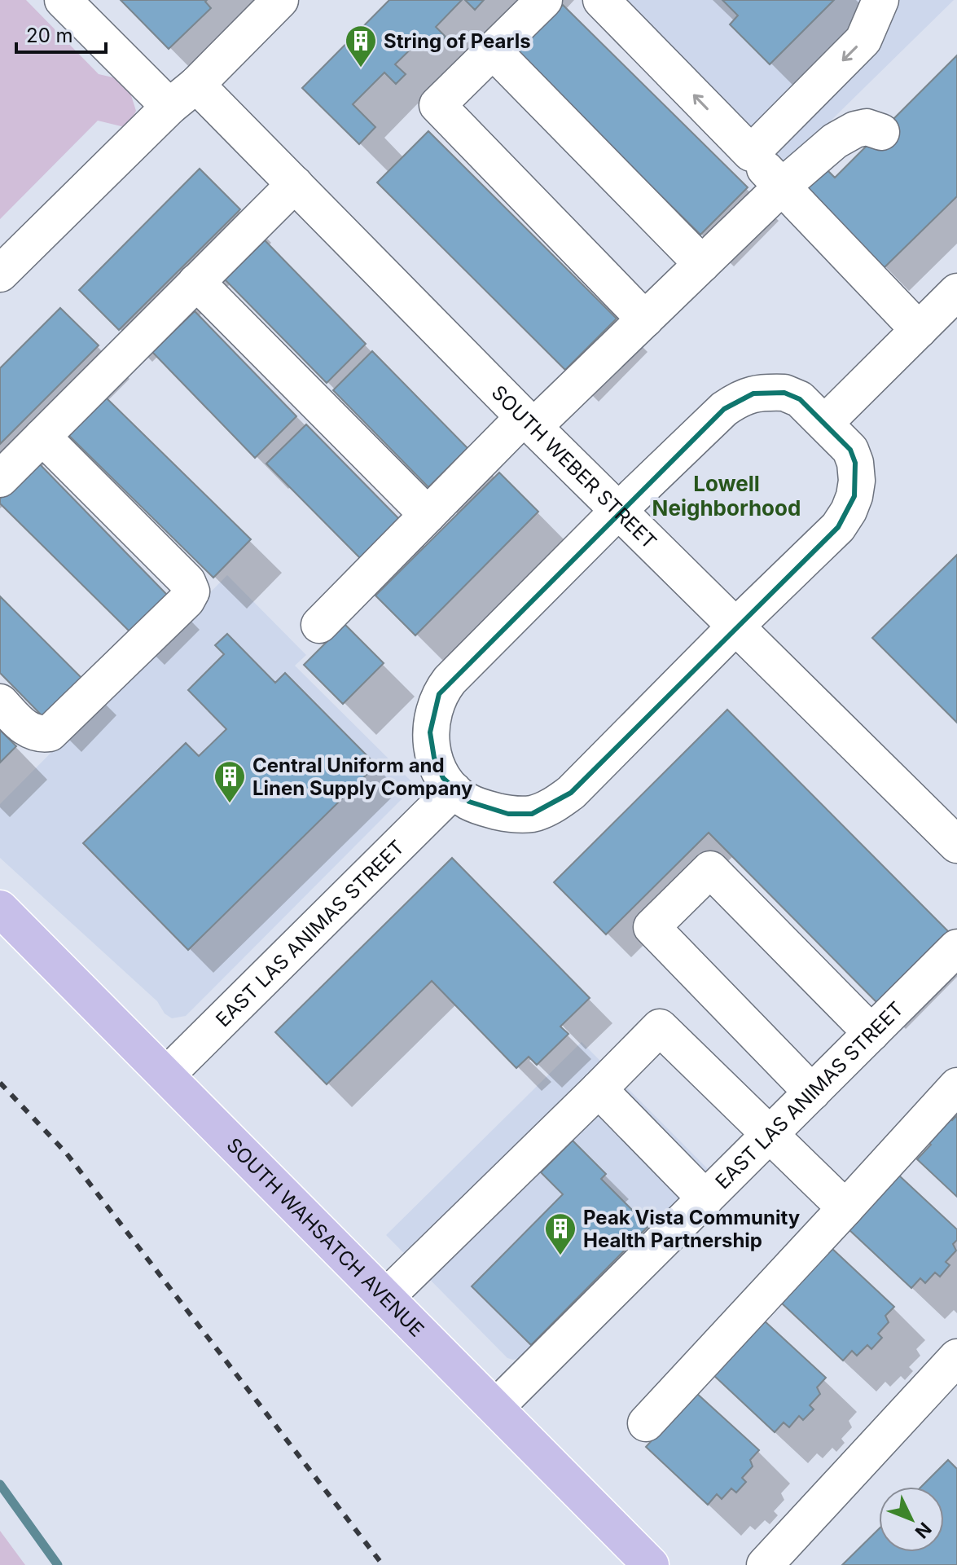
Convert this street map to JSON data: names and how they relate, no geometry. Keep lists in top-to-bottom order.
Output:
{
  "streets": {
    "main road": ["SOUTH WAHSATCH AVENUE"],
    "street": ["SOUTH WEBER STREET", "EAST LAS ANIMAS STREET"]
  },
  "crossings": [
    ["EAST LAS ANIMAS STREET", "SOUTH WAHSATCH AVENUE"]
  ],
  "districts": ["Lowell Neighborhood"],
  "places": {
    "building": ["String of Pearls", "Central Uniform and Linen Supply Company", "Peak Vista Community Health Partnership"]
  },
  "scale_bar": "20 m",
  "north": "bottom right"
}
